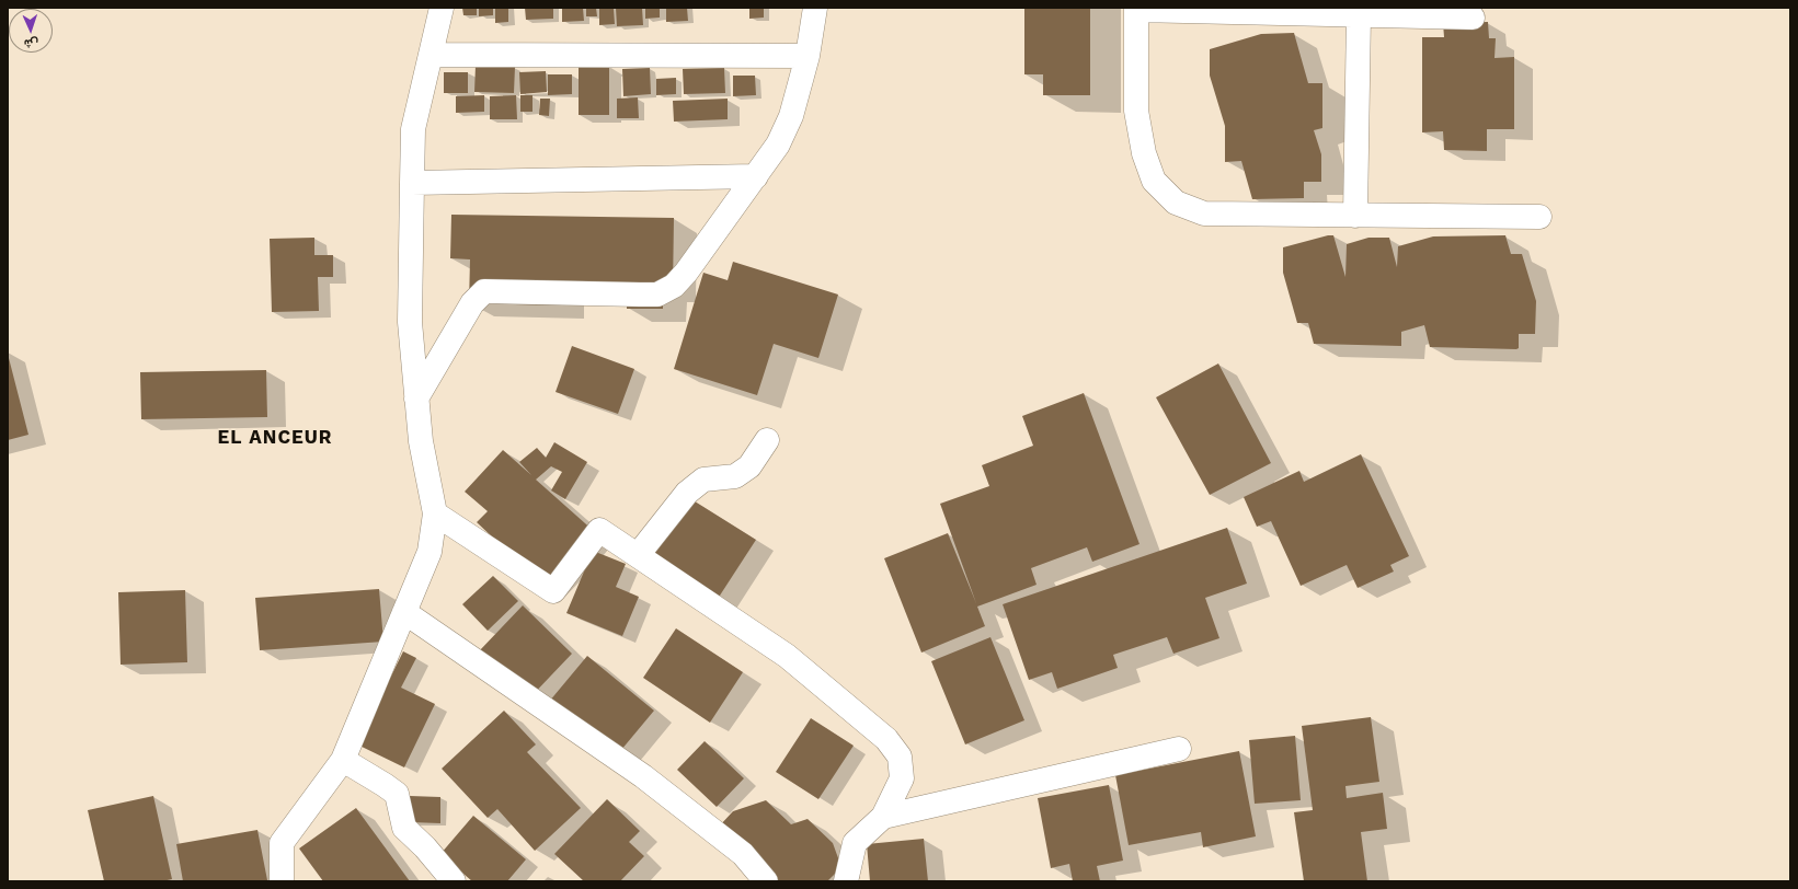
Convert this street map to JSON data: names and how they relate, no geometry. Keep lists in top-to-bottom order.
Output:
{
  "districts": ["EL ANCEUR"],
  "north": "bottom"
}
